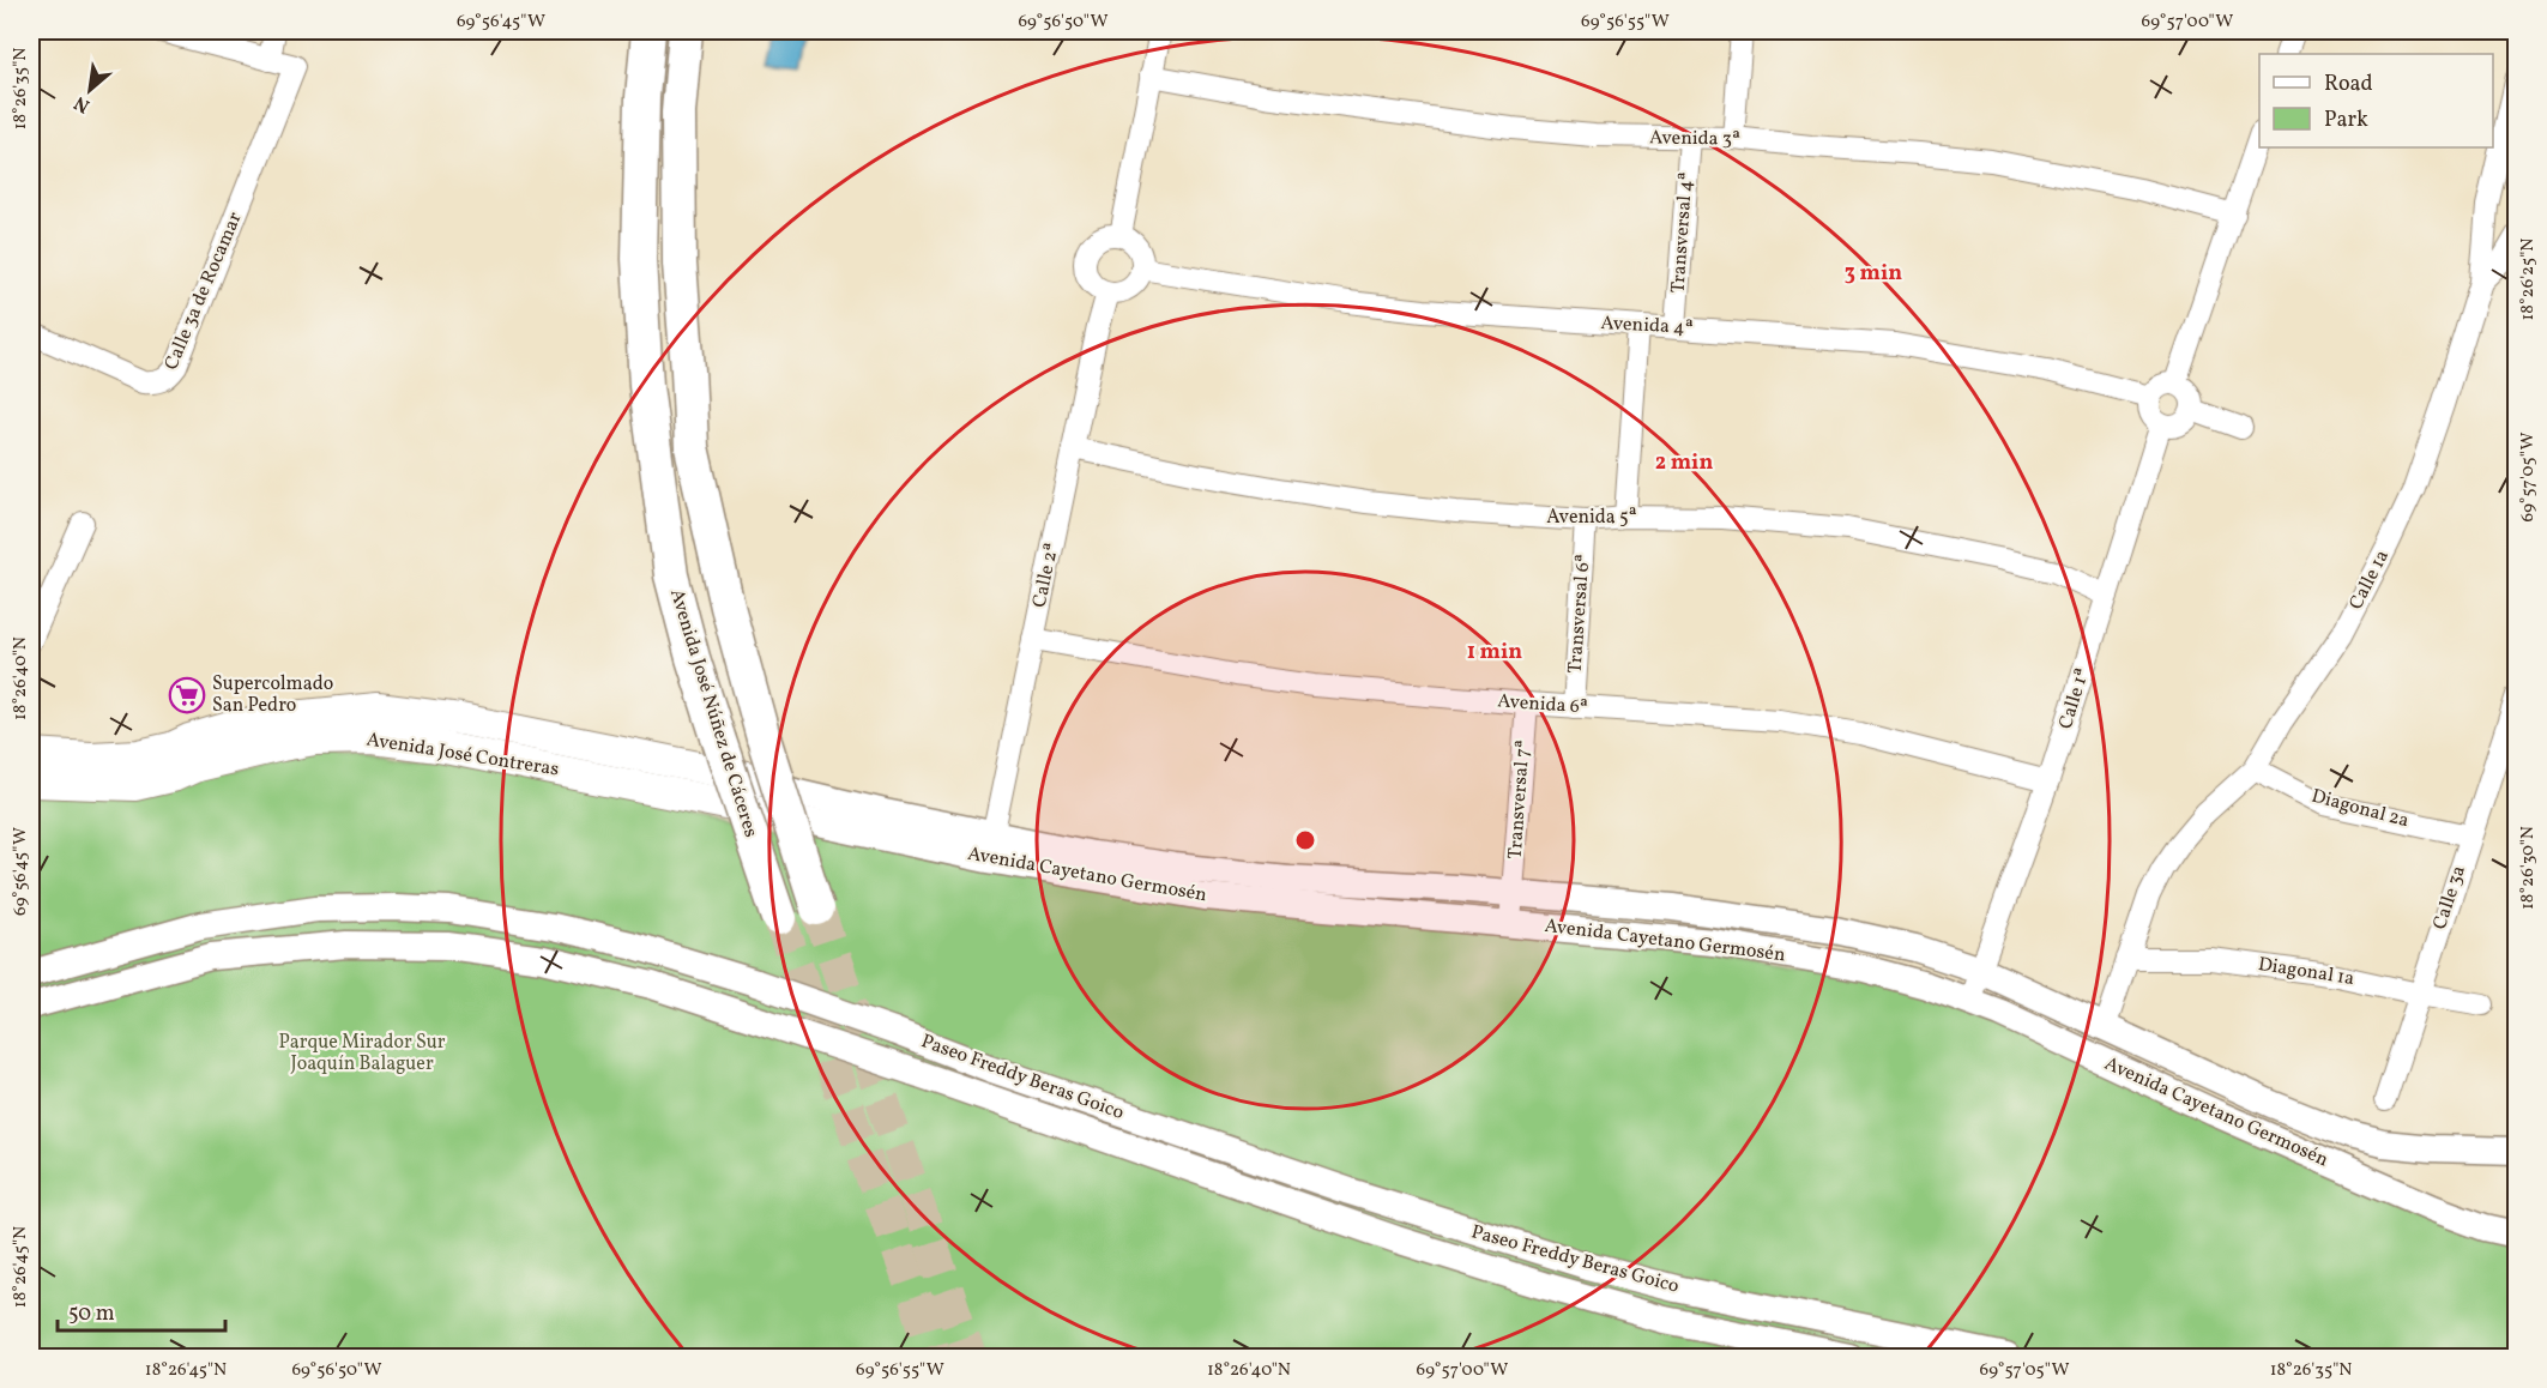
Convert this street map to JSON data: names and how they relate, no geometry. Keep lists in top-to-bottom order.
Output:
{
  "streets": {
    "main road": ["Avenida José Núñez de Cáceres", "Avenida José Contreras"],
    "street": [
      "Avenida 3ª",
      "Transversal 4ª",
      "Calle 3a de Rocamar",
      "Avenida 4ª",
      "Avenida 5ª",
      "Calle 2ª",
      "Calle 1a",
      "Transversal 6ª",
      "Calle 1ª",
      "Avenida 6ª",
      "Transversal 7ª",
      "Diagonal 2a",
      "Avenida Cayetano Germosén",
      "Calle 3a",
      "Diagonal 1a",
      "Paseo Freddy Beras Goico"
    ]
  },
  "crossings": [
    ["Avenida 3ª", "Transversal 4ª"],
    ["Transversal 4ª", "Avenida 4ª"],
    ["Avenida 4ª", "Calle 2ª"],
    ["Avenida 4ª", "Calle 1ª"],
    ["Avenida 5ª", "Calle 2ª"],
    ["Avenida 5ª", "Transversal 6ª"],
    ["Avenida 5ª", "Calle 1ª"],
    ["Calle 2ª", "Avenida 6ª"],
    ["Calle 2ª", "Avenida Cayetano Germosén"],
    ["Calle 1a", "Diagonal 2a"],
    ["Calle 1a", "Avenida Cayetano Germosén"],
    ["Calle 1a", "Diagonal 1a"],
    ["Transversal 6ª", "Avenida 6ª"],
    ["Calle 1ª", "Avenida 6ª"],
    ["Calle 1ª", "Avenida Cayetano Germosén"],
    ["Avenida 6ª", "Transversal 7ª"],
    ["Avenida José Contreras", "Avenida Cayetano Germosén"],
    ["Transversal 7ª", "Avenida Cayetano Germosén"],
    ["Diagonal 2a", "Calle 3a"],
    ["Calle 3a", "Diagonal 1a"]
  ],
  "parks": ["Parque Mirador Sur Joaquín Balaguer"],
  "places": {
    "supermarket": ["Supercolmado San Pedro"]
  },
  "legend": ["Road", "Park"],
  "scale_bar": "50 m",
  "north": "bottom left",
  "coordinates": [
    "69°56'45\"W",
    "69°56'50\"W",
    "69°56'55\"W",
    "69°57'00\"W",
    "18°26'35\"N",
    "18°26'25\"N",
    "69°57'05\"W",
    "18°26'40\"N",
    "18°26'30\"N",
    "18°26'45\"N"
  ],
  "rings": ["3 min", "2 min", "1 min"]
}
